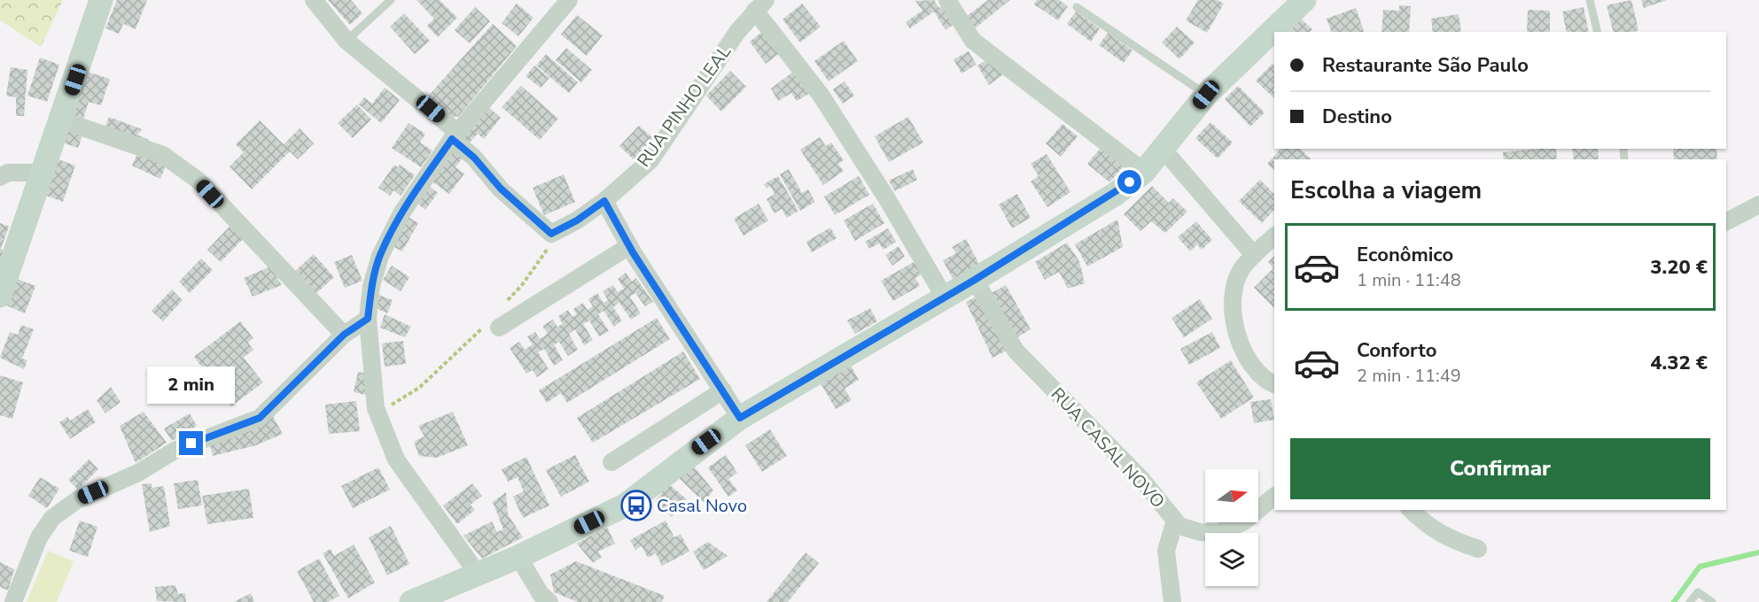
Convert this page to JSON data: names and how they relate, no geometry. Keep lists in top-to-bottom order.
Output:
{
  "streets": {
    "street": ["RUA PINHO LEAL", "RUA CASAL NOVO"]
  },
  "places": {
    "bus stop": ["Casal Novo"]
  },
  "north": "right",
  "page": {
    "banner": ["Restaurante São Paulo", "Destino"],
    "heading": "Escolha a viagem",
    "list": [
      {
        "name": "Econômico",
        "note": "1 min · 11:48",
        "value": "3.20 €"
      },
      {
        "name": "Conforto",
        "note": "2 min · 11:49",
        "value": "4.32 €"
      }
    ],
    "bubble": "2 min",
    "buttons": "Confirmar"
  }
}
